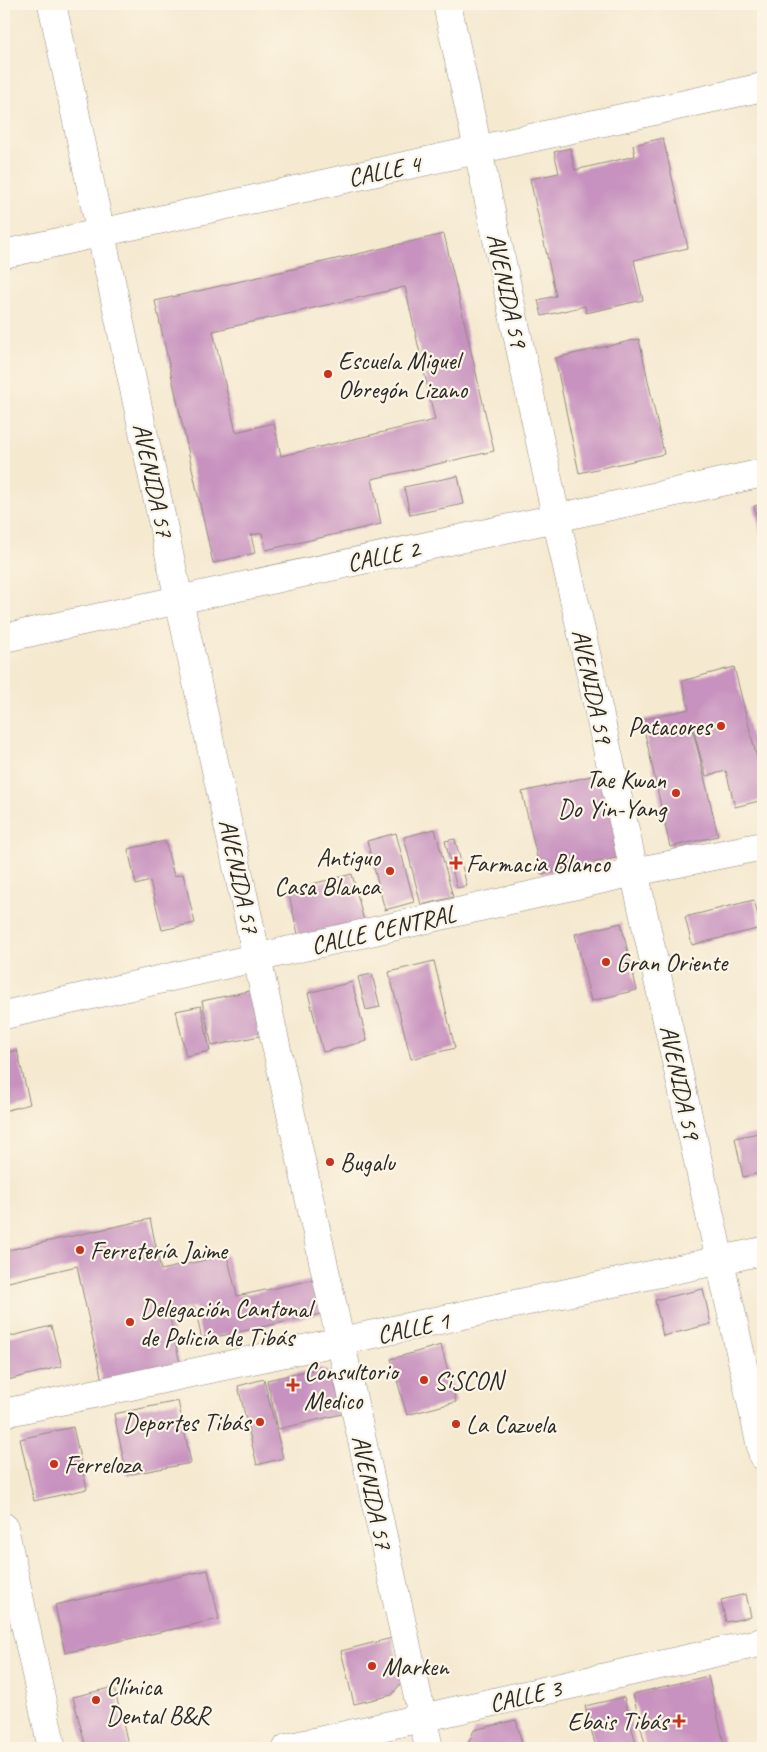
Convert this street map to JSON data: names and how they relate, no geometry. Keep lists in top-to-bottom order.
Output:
{
  "streets": {
    "street": [
      "CALLE 4",
      "AVENIDA 59",
      "AVENIDA 57",
      "CALLE 2",
      "CALLE CENTRAL",
      "CALLE 1",
      "CALLE 3"
    ]
  },
  "crossings": [
    ["CALLE 4", "AVENIDA 59"],
    ["CALLE 4", "AVENIDA 57"],
    ["AVENIDA 59", "CALLE 2"],
    ["AVENIDA 59", "CALLE CENTRAL"],
    ["AVENIDA 59", "CALLE 1"],
    ["AVENIDA 57", "CALLE 2"],
    ["AVENIDA 57", "CALLE CENTRAL"],
    ["AVENIDA 57", "CALLE 1"],
    ["AVENIDA 57", "CALLE 3"]
  ],
  "places": {
    "other": [
      "Escuela Miguel Obregón Lizano",
      "Patacores",
      "Tae Kwan Do Yin-Yang",
      "Antiguo Casa Blanca",
      "Gran Oriente",
      "Bugalu",
      "Ferretería Jaime",
      "Delegación Cantonal de Policía de Tibás",
      "SiSCON",
      "Deportes Tibás",
      "La Cazuela",
      "Ferreloza",
      "Marken",
      "Clínica Dental B&R"
    ],
    "health": ["Farmacia Blanco", "Consultorio Medico", "Ebais Tibás"]
  }
}
